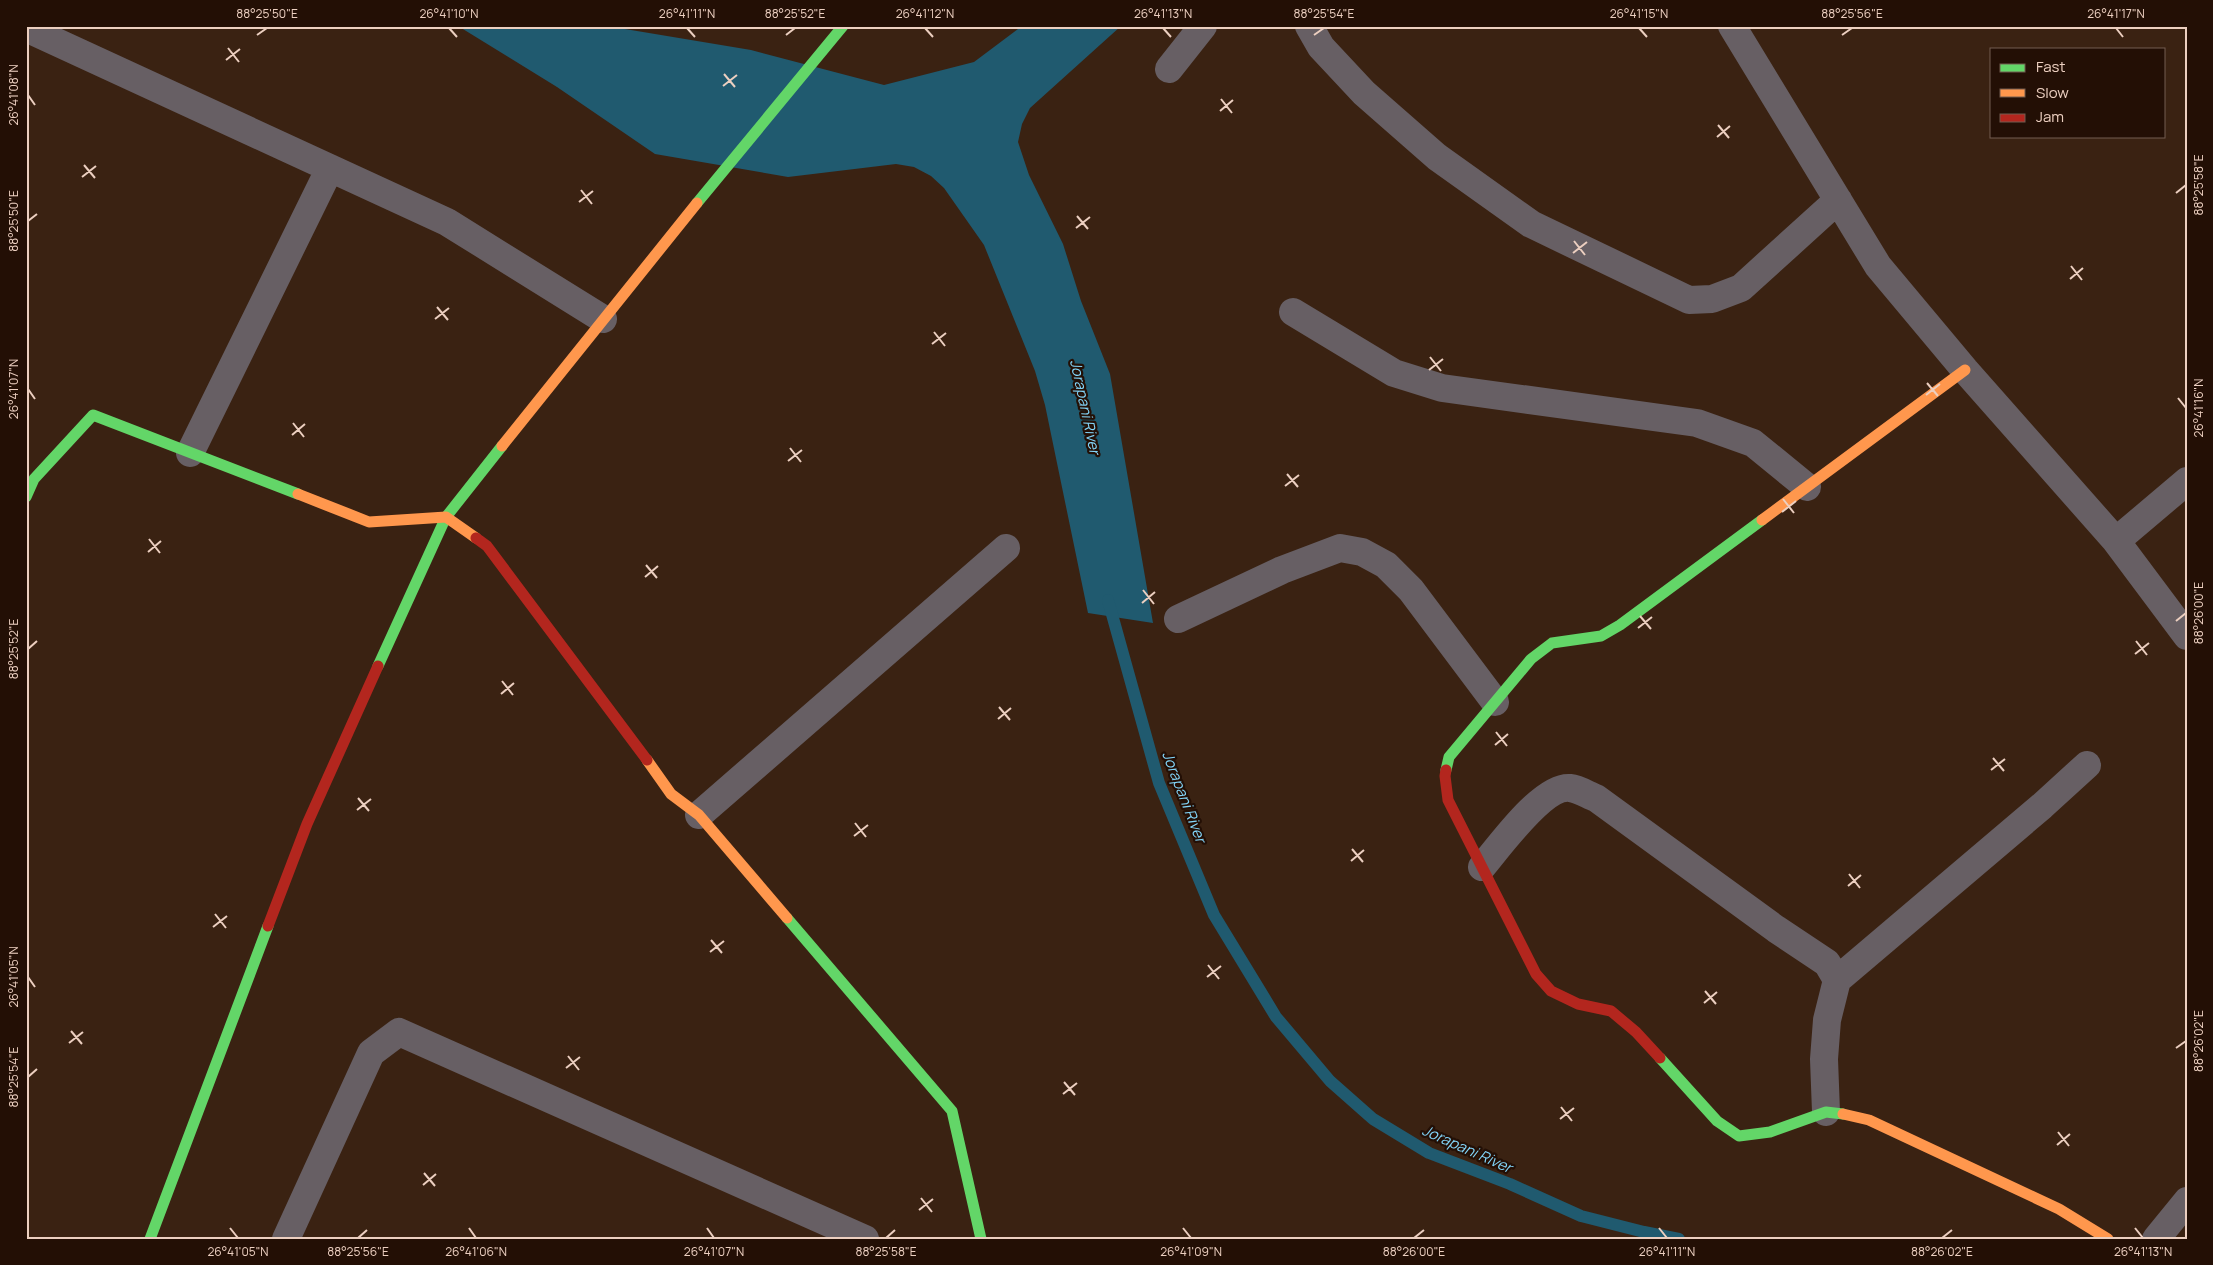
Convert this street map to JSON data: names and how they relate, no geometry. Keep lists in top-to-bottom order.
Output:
{
  "water": ["Jorapani River"],
  "legend": ["Fast", "Slow", "Jam"],
  "coordinates": [
    "88°25'50\"E",
    "26°41'10\"N",
    "26°41'11\"N",
    "88°25'52\"E",
    "26°41'12\"N",
    "26°41'13\"N",
    "88°25'54\"E",
    "26°41'15\"N",
    "88°25'56\"E",
    "26°41'17\"N",
    "26°41'08\"N",
    "88°25'58\"E",
    "26°41'07\"N",
    "26°41'16\"N",
    "88°26'00\"E",
    "26°41'05\"N",
    "88°26'02\"E",
    "26°41'06\"N",
    "26°41'09\"N"
  ]
}
